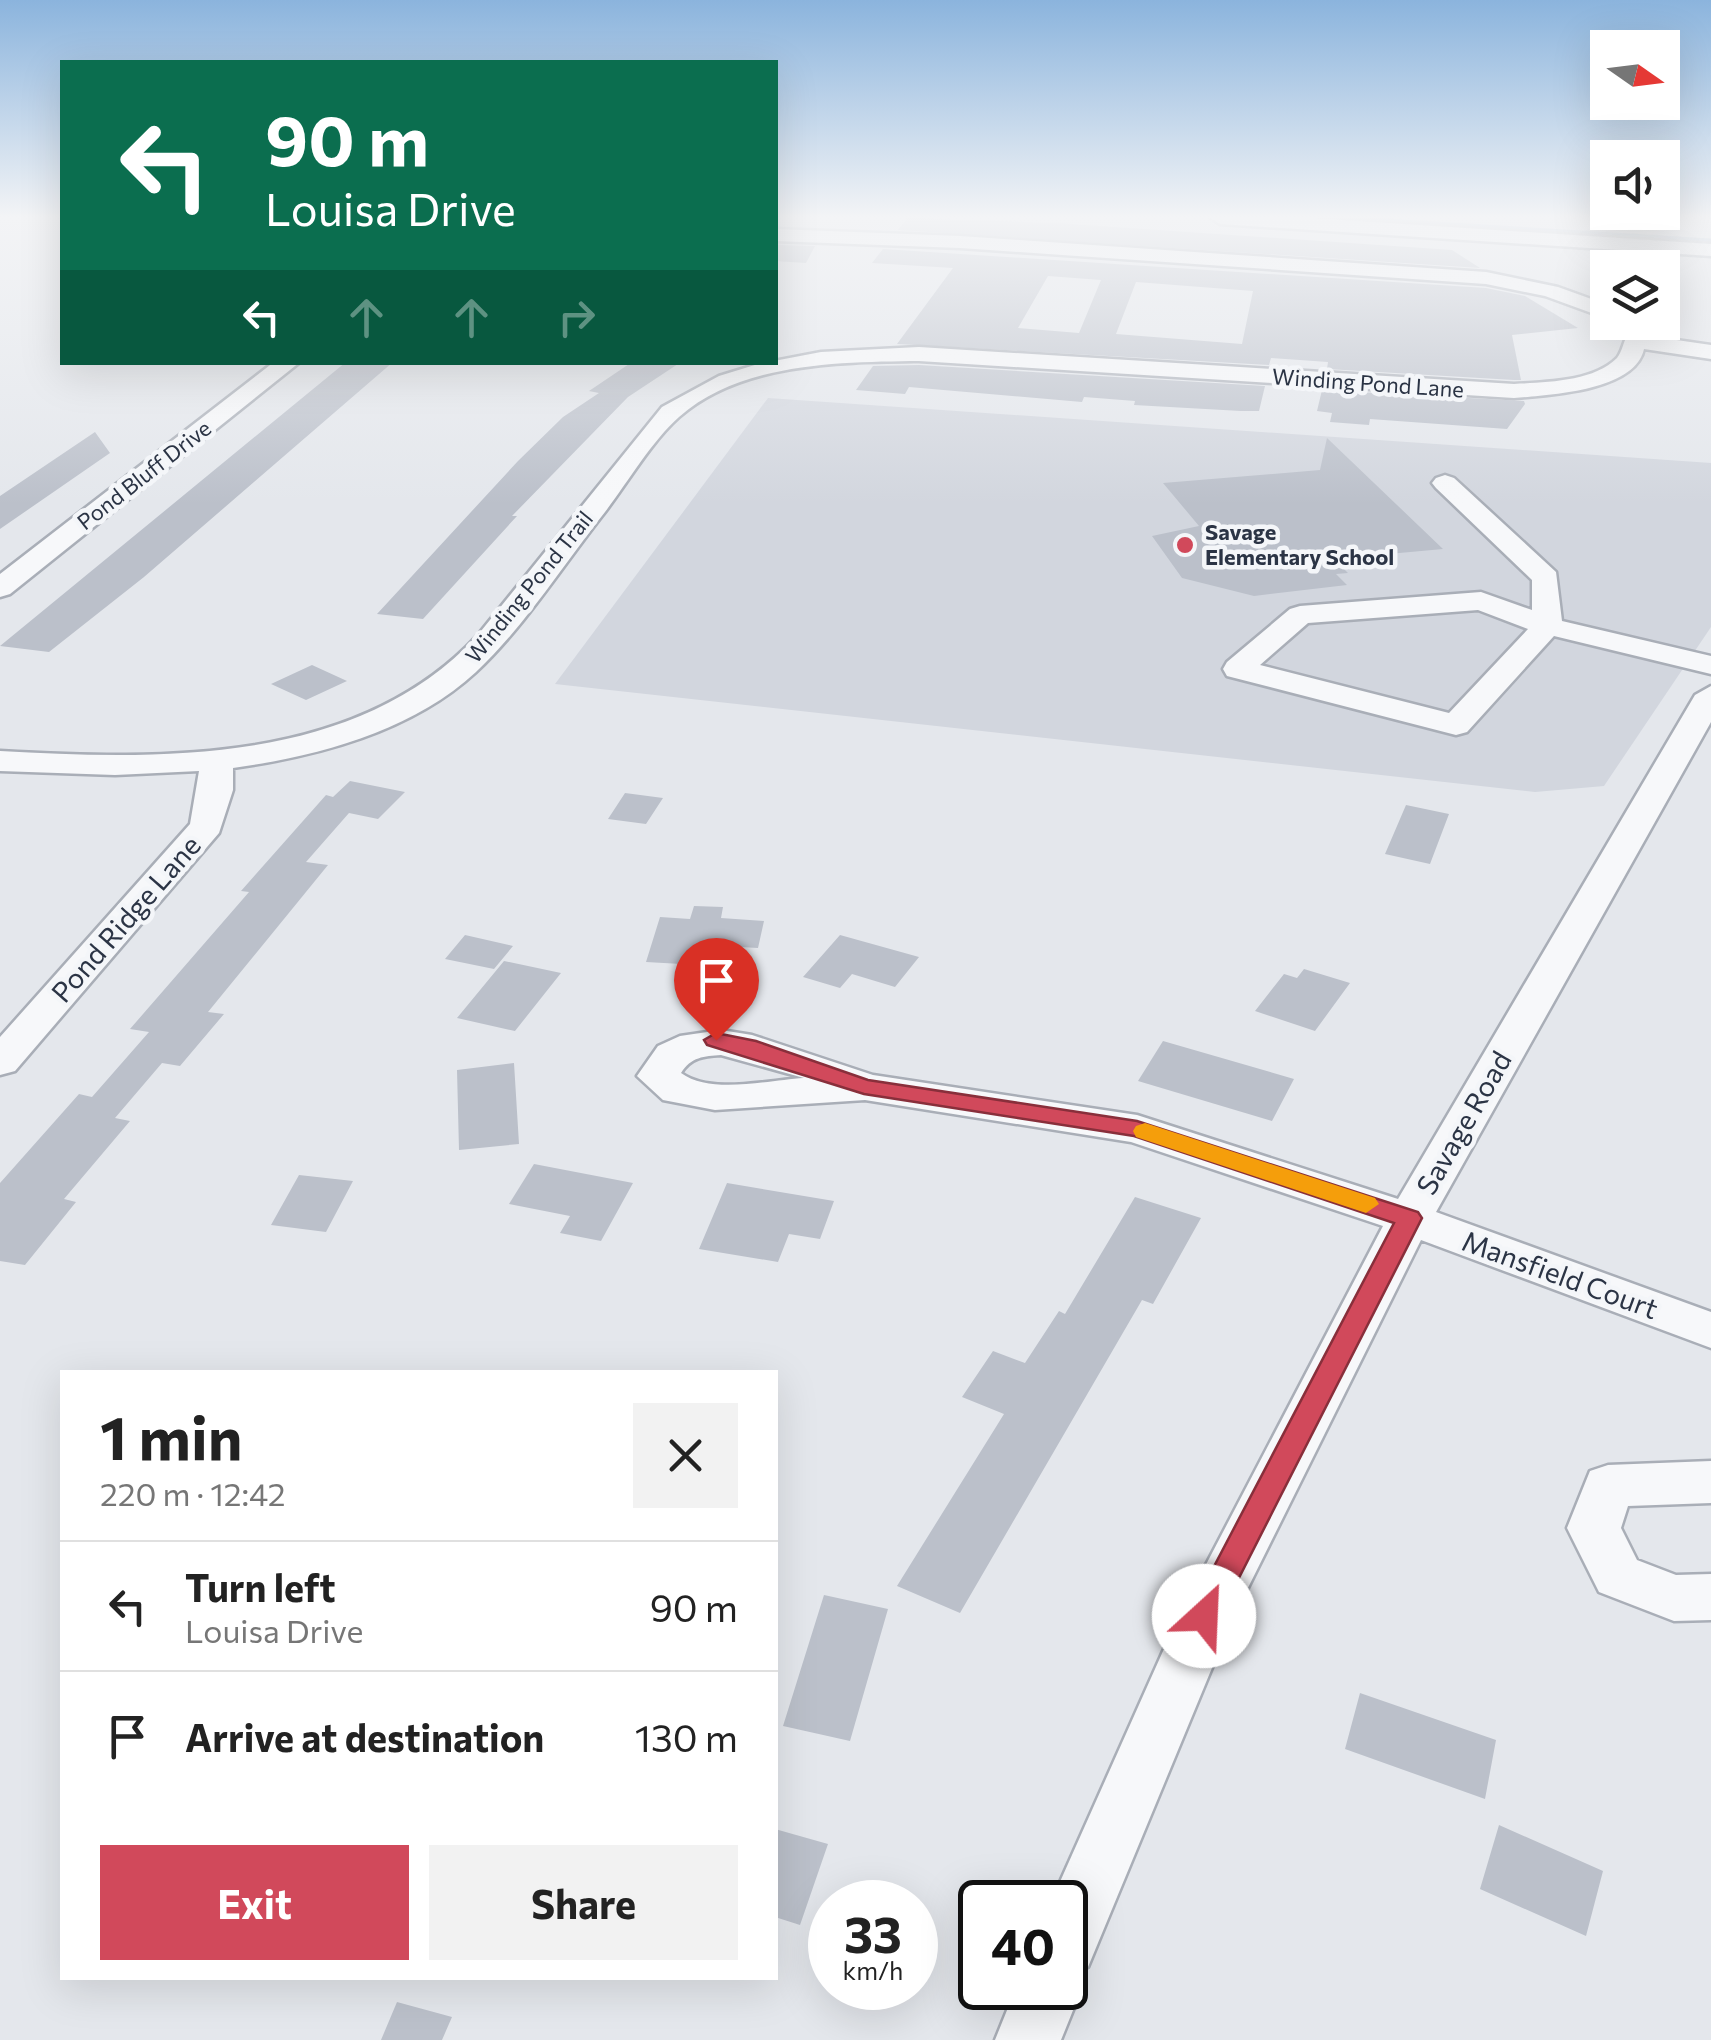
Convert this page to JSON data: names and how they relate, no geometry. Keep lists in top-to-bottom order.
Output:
{
  "streets": {
    "street": [
      "Winding Pond Lane",
      "Pond Bluff Drive",
      "Winding Pond Trail",
      "Pond Ridge Lane",
      "Savage Road",
      "Mansfield Court"
    ]
  },
  "crossings": [
    ["Winding Pond Lane", "Winding Pond Trail"],
    ["Winding Pond Trail", "Pond Ridge Lane"],
    ["Savage Road", "Mansfield Court"]
  ],
  "places": ["Savage Elementary School"],
  "north": "right",
  "page": {
    "turn": ["90 m", "Louisa Drive"],
    "heading": ["1 min", "220 m · 12:42"],
    "list": [
      {
        "name": "Turn left",
        "note": "Louisa Drive",
        "value": "90 m"
      },
      {
        "name": "Arrive at destination",
        "value": "130 m"
      }
    ],
    "buttons": ["Exit", "Share"],
    "speed": "33 km/h",
    "limit": "40"
  }
}
